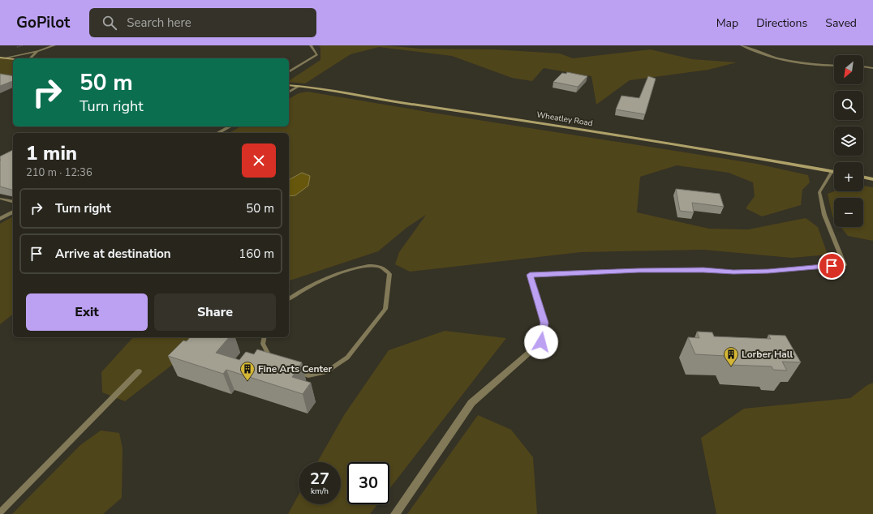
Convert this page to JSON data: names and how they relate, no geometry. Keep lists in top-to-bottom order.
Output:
{
  "streets": {
    "main road": ["Wheatley Road"]
  },
  "places": {
    "building": ["Lorber Hall", "Fine Arts Center"]
  },
  "north": "bottom left",
  "page": {
    "header": "GoPilot",
    "search": "Search here",
    "nav": ["Map", "Directions", "Saved"],
    "map_buttons": ["+", "−"],
    "turn": ["50 m", "Turn right"],
    "heading": ["1 min", "210 m · 12:36"],
    "list": [
      {
        "name": "Turn right",
        "value": "50 m"
      },
      {
        "name": "Arrive at destination",
        "value": "160 m"
      }
    ],
    "buttons": ["Exit", "Share"],
    "speed": "27 km/h",
    "limit": "30"
  }
}
